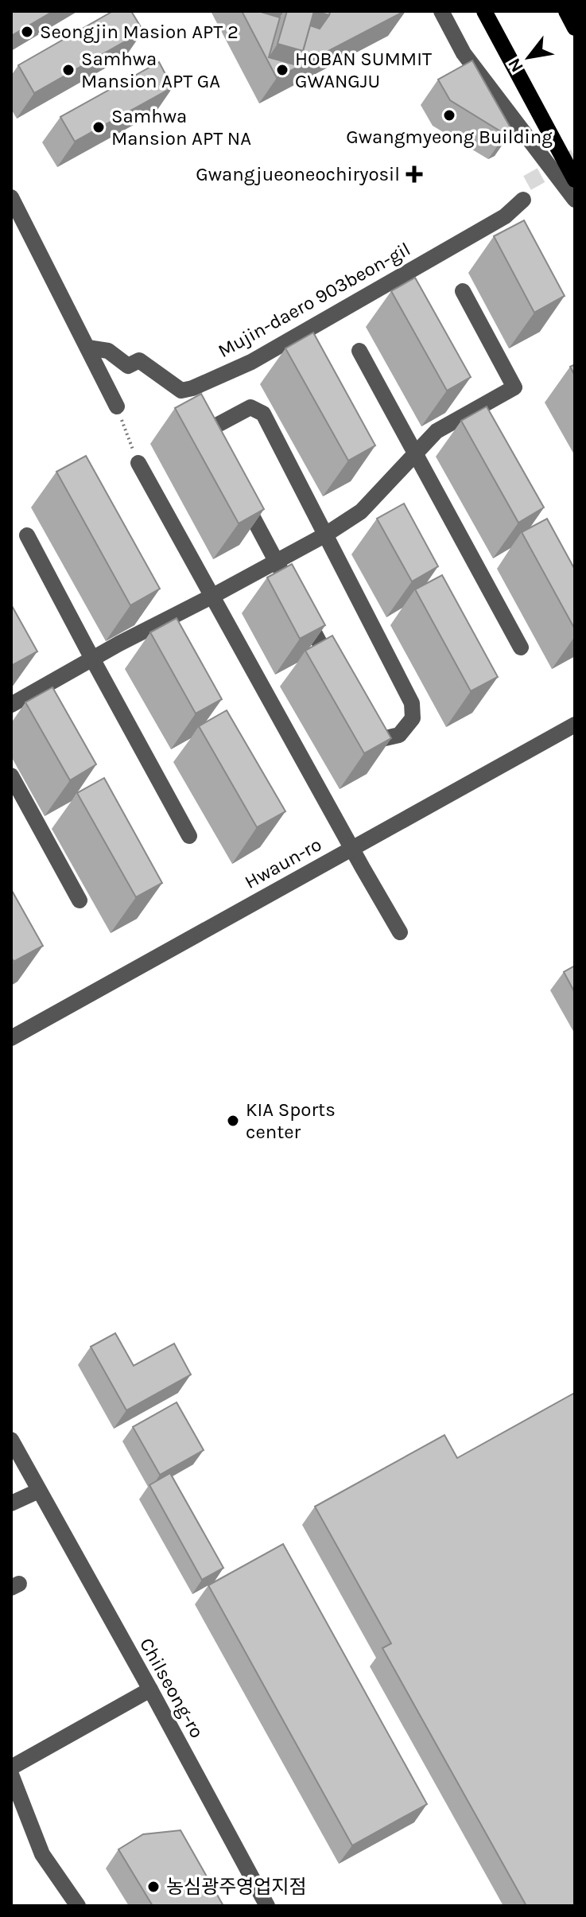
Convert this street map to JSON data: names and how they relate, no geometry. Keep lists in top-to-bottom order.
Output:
{
  "streets": {
    "street": ["Mujin-daero 903beon-gil", "Hwaun-ro", "Chilseong-ro"]
  },
  "places": {
    "other": [
      "Seongjin Masion APT 2",
      "Samhwa Mansion APT GA",
      "HOBAN SUMMIT GWANGJU",
      "Gwangmyeong Building",
      "Samhwa Mansion APT NA",
      "KIA Sports center",
      "농심광주영업지점"
    ],
    "health": ["Gwangjueoneochiryosil"]
  },
  "north": "bottom left"
}
